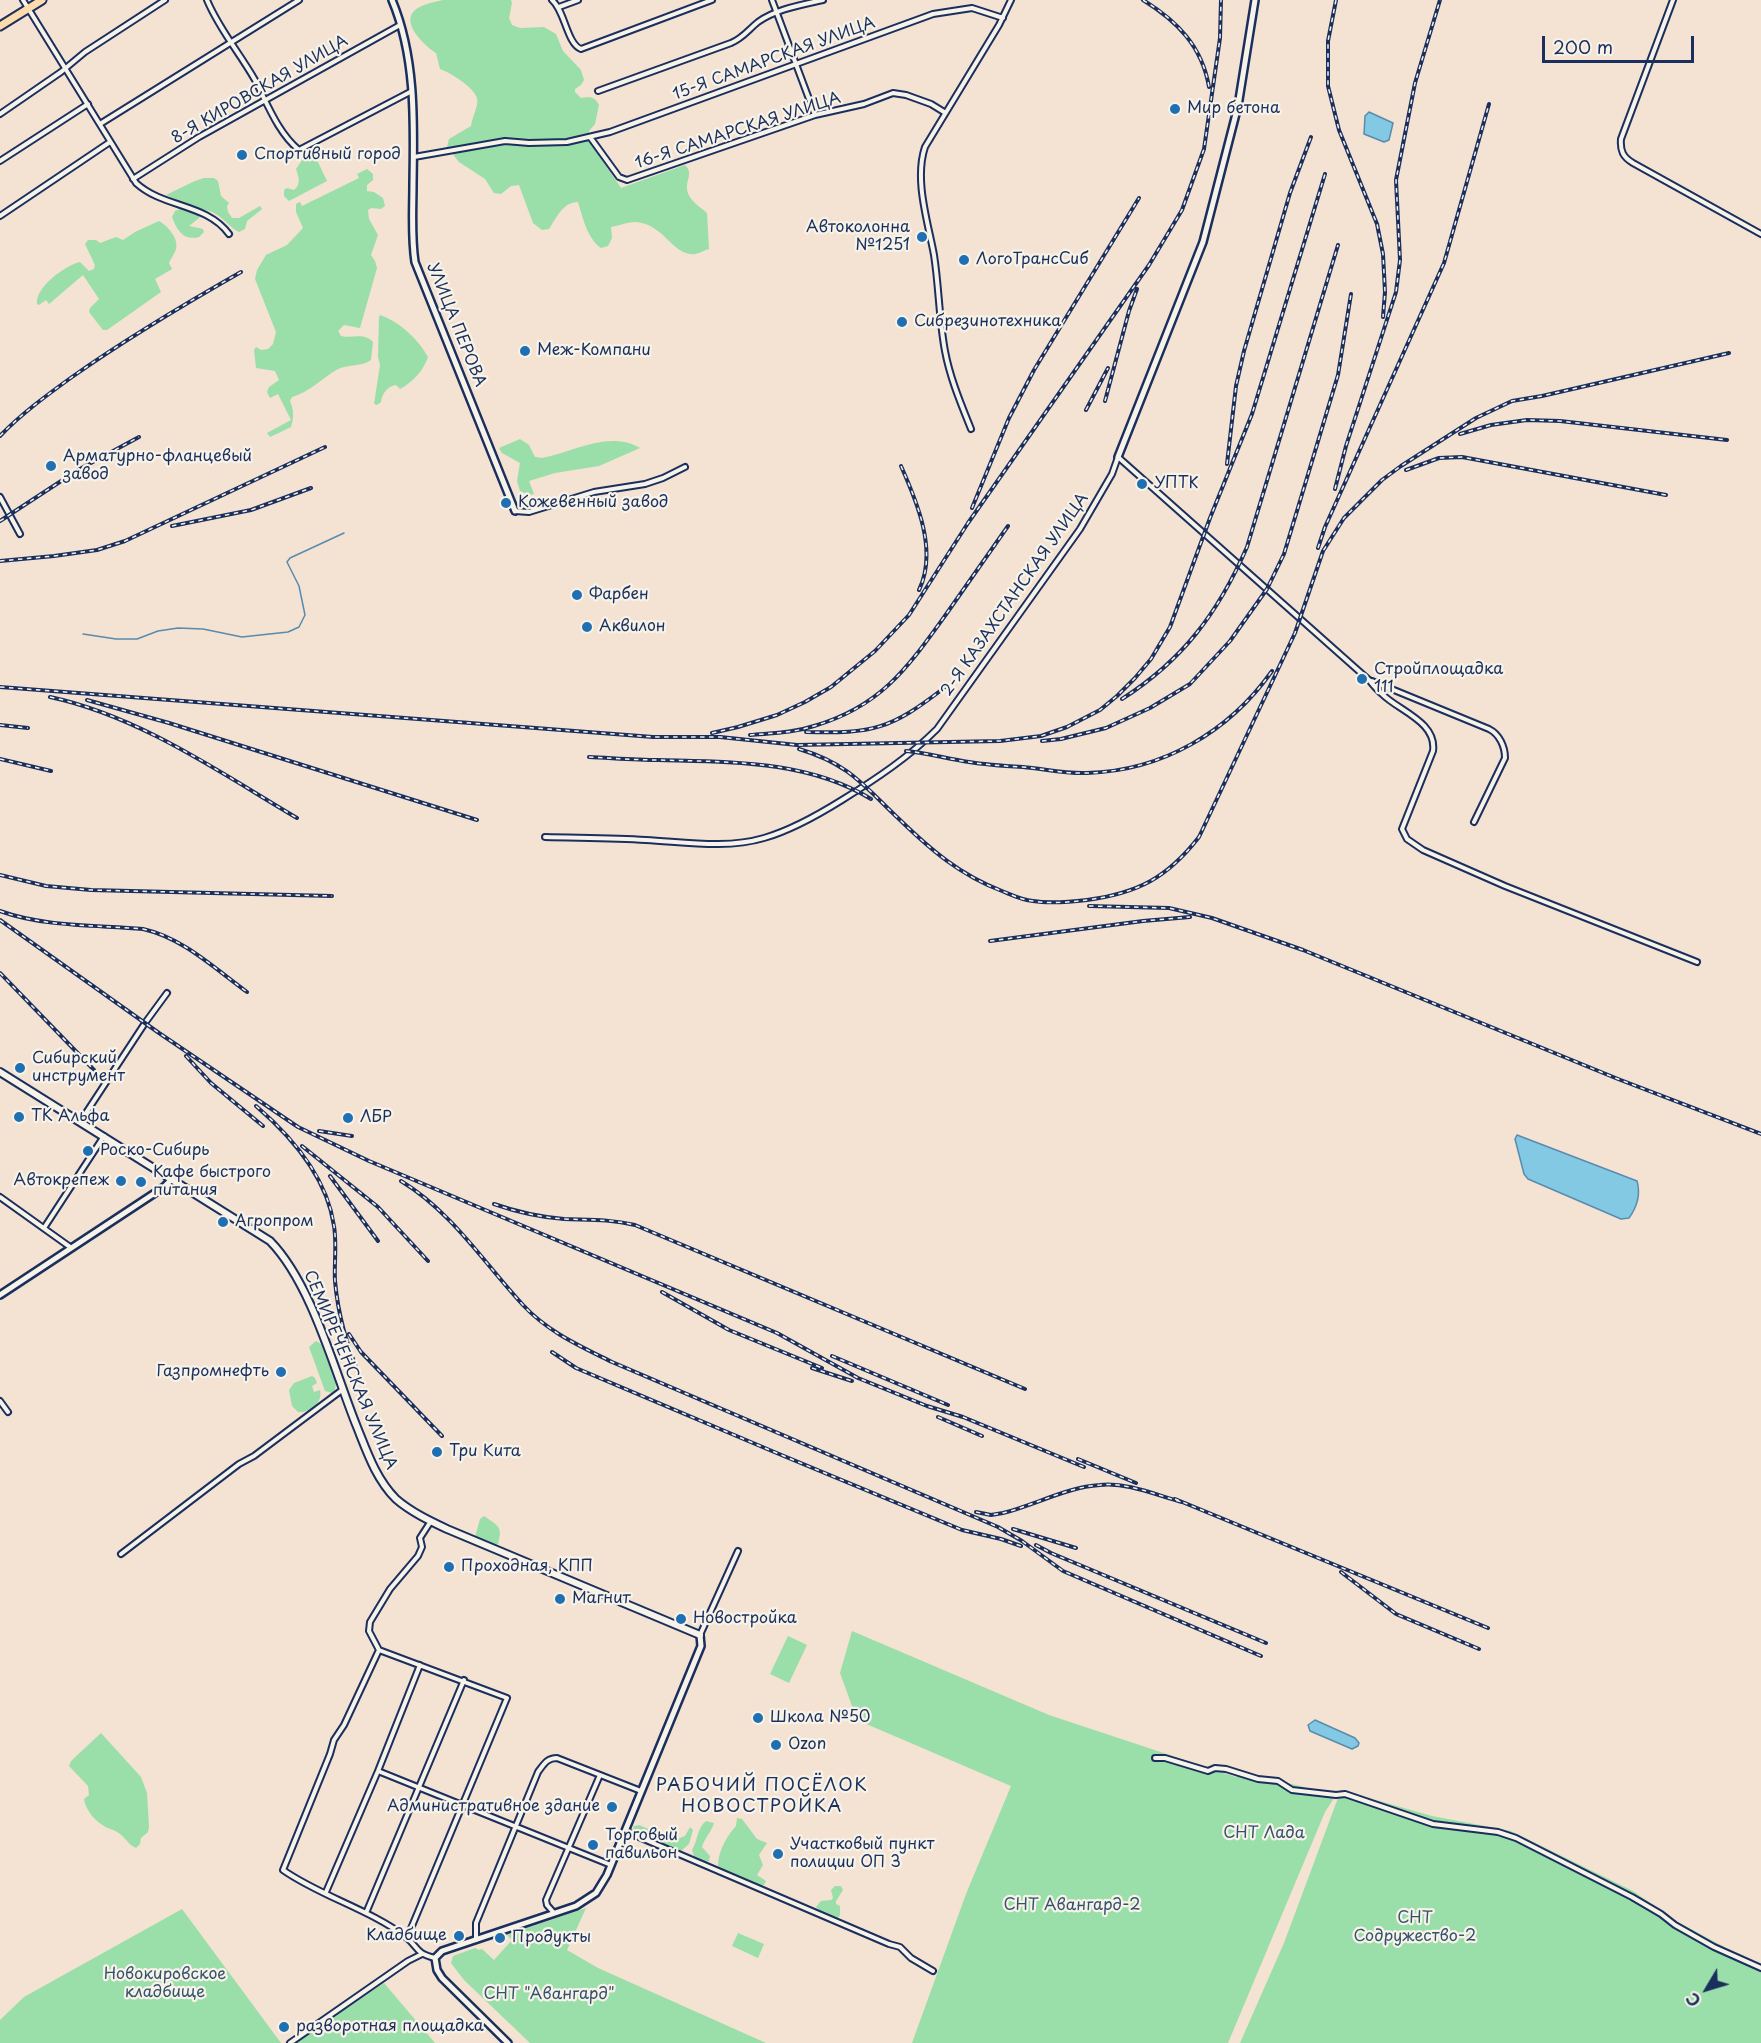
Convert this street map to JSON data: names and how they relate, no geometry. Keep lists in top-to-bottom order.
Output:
{
  "streets": {
    "main road": ["СЕМИРЕЧЕНСКАЯ УЛИЦА"],
    "street": [
      "15-Я САМАРСКАЯ УЛИЦА",
      "8-Я КИРОВСКАЯ УЛИЦА",
      "16-Я САМАРСКАЯ УЛИЦА",
      "УЛИЦА ПЕРОВА",
      "2-Я КАЗАХСТАНСКАЯ УЛИЦА"
    ]
  },
  "crossings": [
    ["15-Я САМАРСКАЯ УЛИЦА", "16-Я САМАРСКАЯ УЛИЦА"],
    ["15-Я САМАРСКАЯ УЛИЦА", "УЛИЦА ПЕРОВА"],
    ["8-Я КИРОВСКАЯ УЛИЦА", "УЛИЦА ПЕРОВА"]
  ],
  "districts": ["РАБОЧИЙ ПОСЁЛОК НОВОСТРОЙКА"],
  "parks": [
    "СНТ Лада",
    "СНТ Авангард-2",
    "СНТ Содружество-2",
    "Новокировское кладбище",
    "СНТ \"Авангард\""
  ],
  "places": [
    "Мир бетона",
    "Спортивный город",
    "Автоколонна №1251",
    "ЛогоТрансСиб",
    "Сибрезинотехника",
    "Меж-Компани",
    "Арматурно-фланцевый завод",
    "УПТК",
    "Кожевенный завод",
    "Фарбен",
    "Аквилон",
    "Стройплощадка 111",
    "Сибирский инструмент",
    "ТК Альфа",
    "ЛБР",
    "Роско-Сибирь",
    "Автокрепеж",
    "Кафе быстрого питания",
    "Агропром",
    "Газпромнефть",
    "Три Кита",
    "Проходная, КПП",
    "Магнит",
    "Новостройка",
    "Школа №50",
    "Ozon",
    "Административное здание",
    "Торговый павильон",
    "Участковый пункт полиции ОП 3",
    "Кладбище",
    "Продукты",
    "разворотная площадка"
  ],
  "scale_bar": "200 m",
  "north": "bottom left"
}
